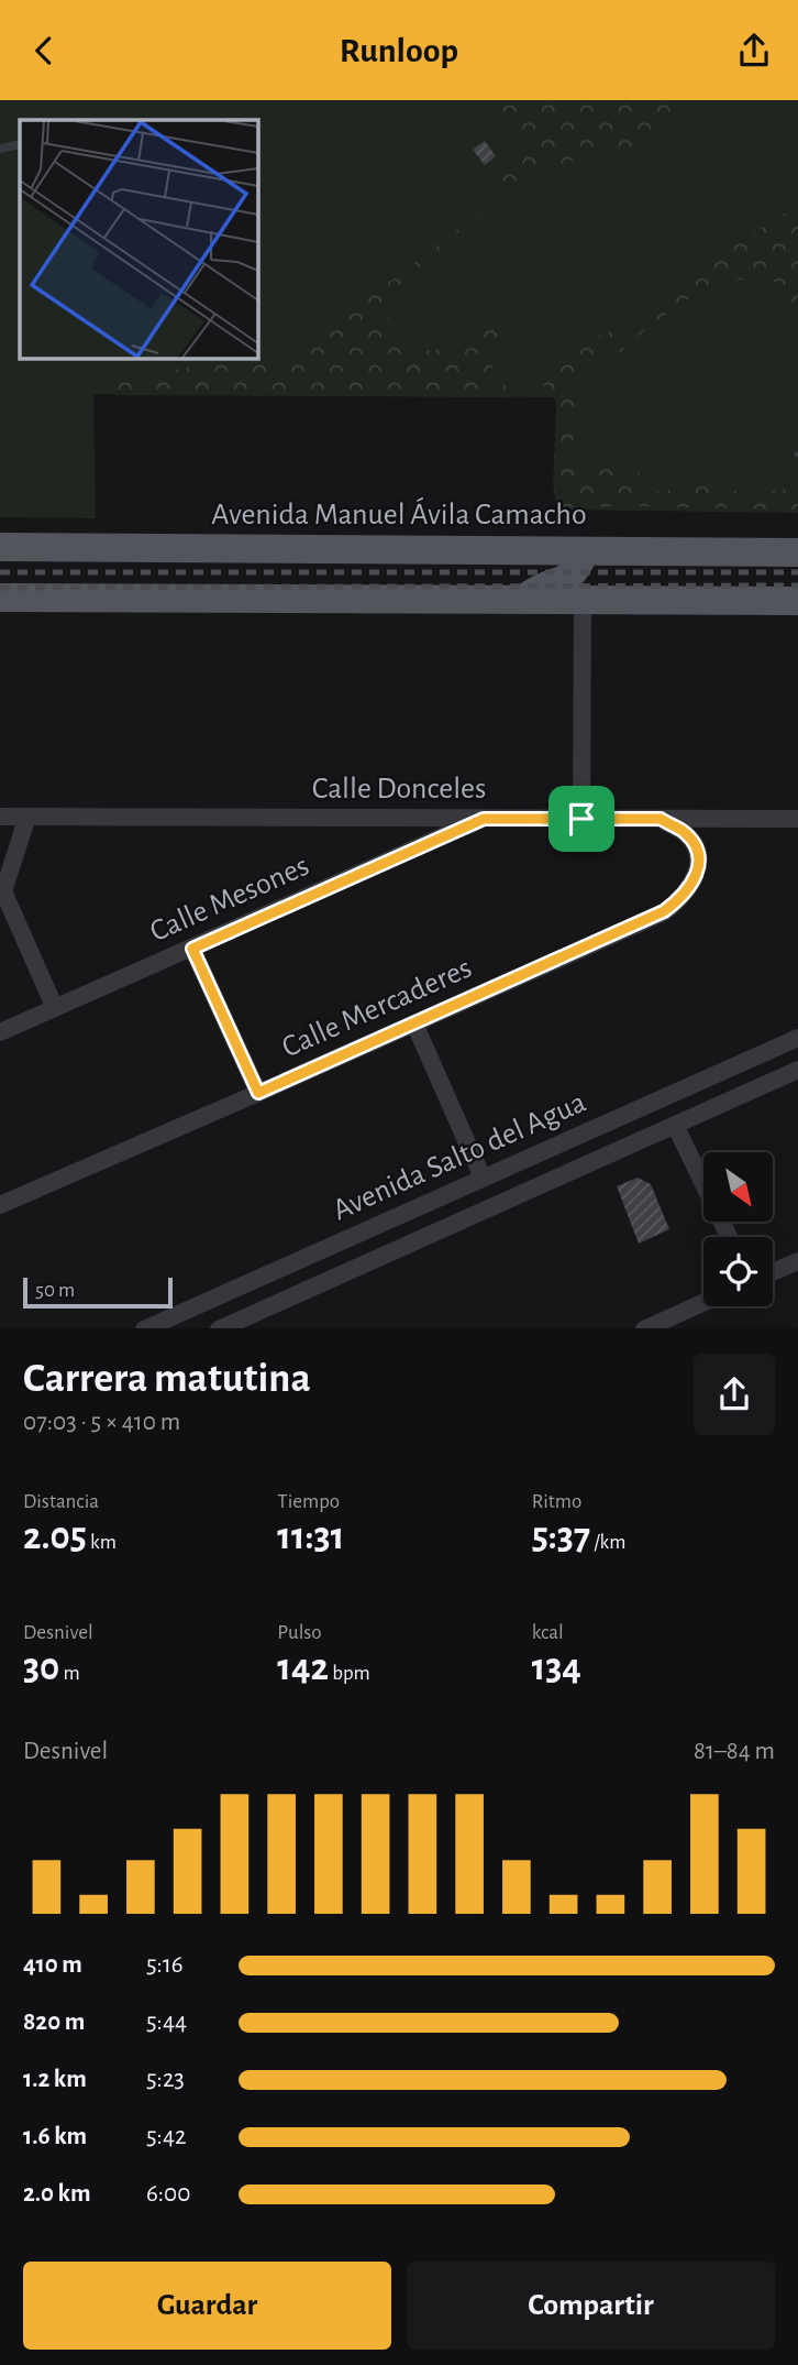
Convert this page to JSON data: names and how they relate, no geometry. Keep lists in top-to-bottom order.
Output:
{
  "streets": {
    "main road": ["Avenida Manuel Ávila Camacho"],
    "street": [
      "Calle Donceles",
      "Calle Mesones",
      "Calle Mercaderes",
      "Avenida Salto del Agua"
    ]
  },
  "crossings": [
    ["Calle Donceles", "Calle Mesones"],
    ["Calle Donceles", "Calle Mercaderes"]
  ],
  "scale_bar": "50 m",
  "north": "bottom right",
  "page": {
    "header": "Runloop",
    "scale": "50 m",
    "heading": ["Carrera matutina", "07:03 · 5 × 410 m"],
    "stats": [
      ["Distancia", "2.05 km"],
      ["Tiempo", "11:31"],
      ["Ritmo", "5:37 /km"],
      ["Desnivel", "30 m"],
      ["Pulso", "142 bpm"],
      ["kcal", "134"]
    ],
    "chart": ["Desnivel", "81–84 m"],
    "list": [
      {
        "name": "410 m",
        "note": "5:16"
      },
      {
        "name": "820 m",
        "note": "5:44"
      },
      {
        "name": "1.2 km",
        "note": "5:23"
      },
      {
        "name": "1.6 km",
        "note": "5:42"
      },
      {
        "name": "2.0 km",
        "note": "6:00"
      }
    ],
    "buttons": ["Guardar", "Compartir"]
  }
}
